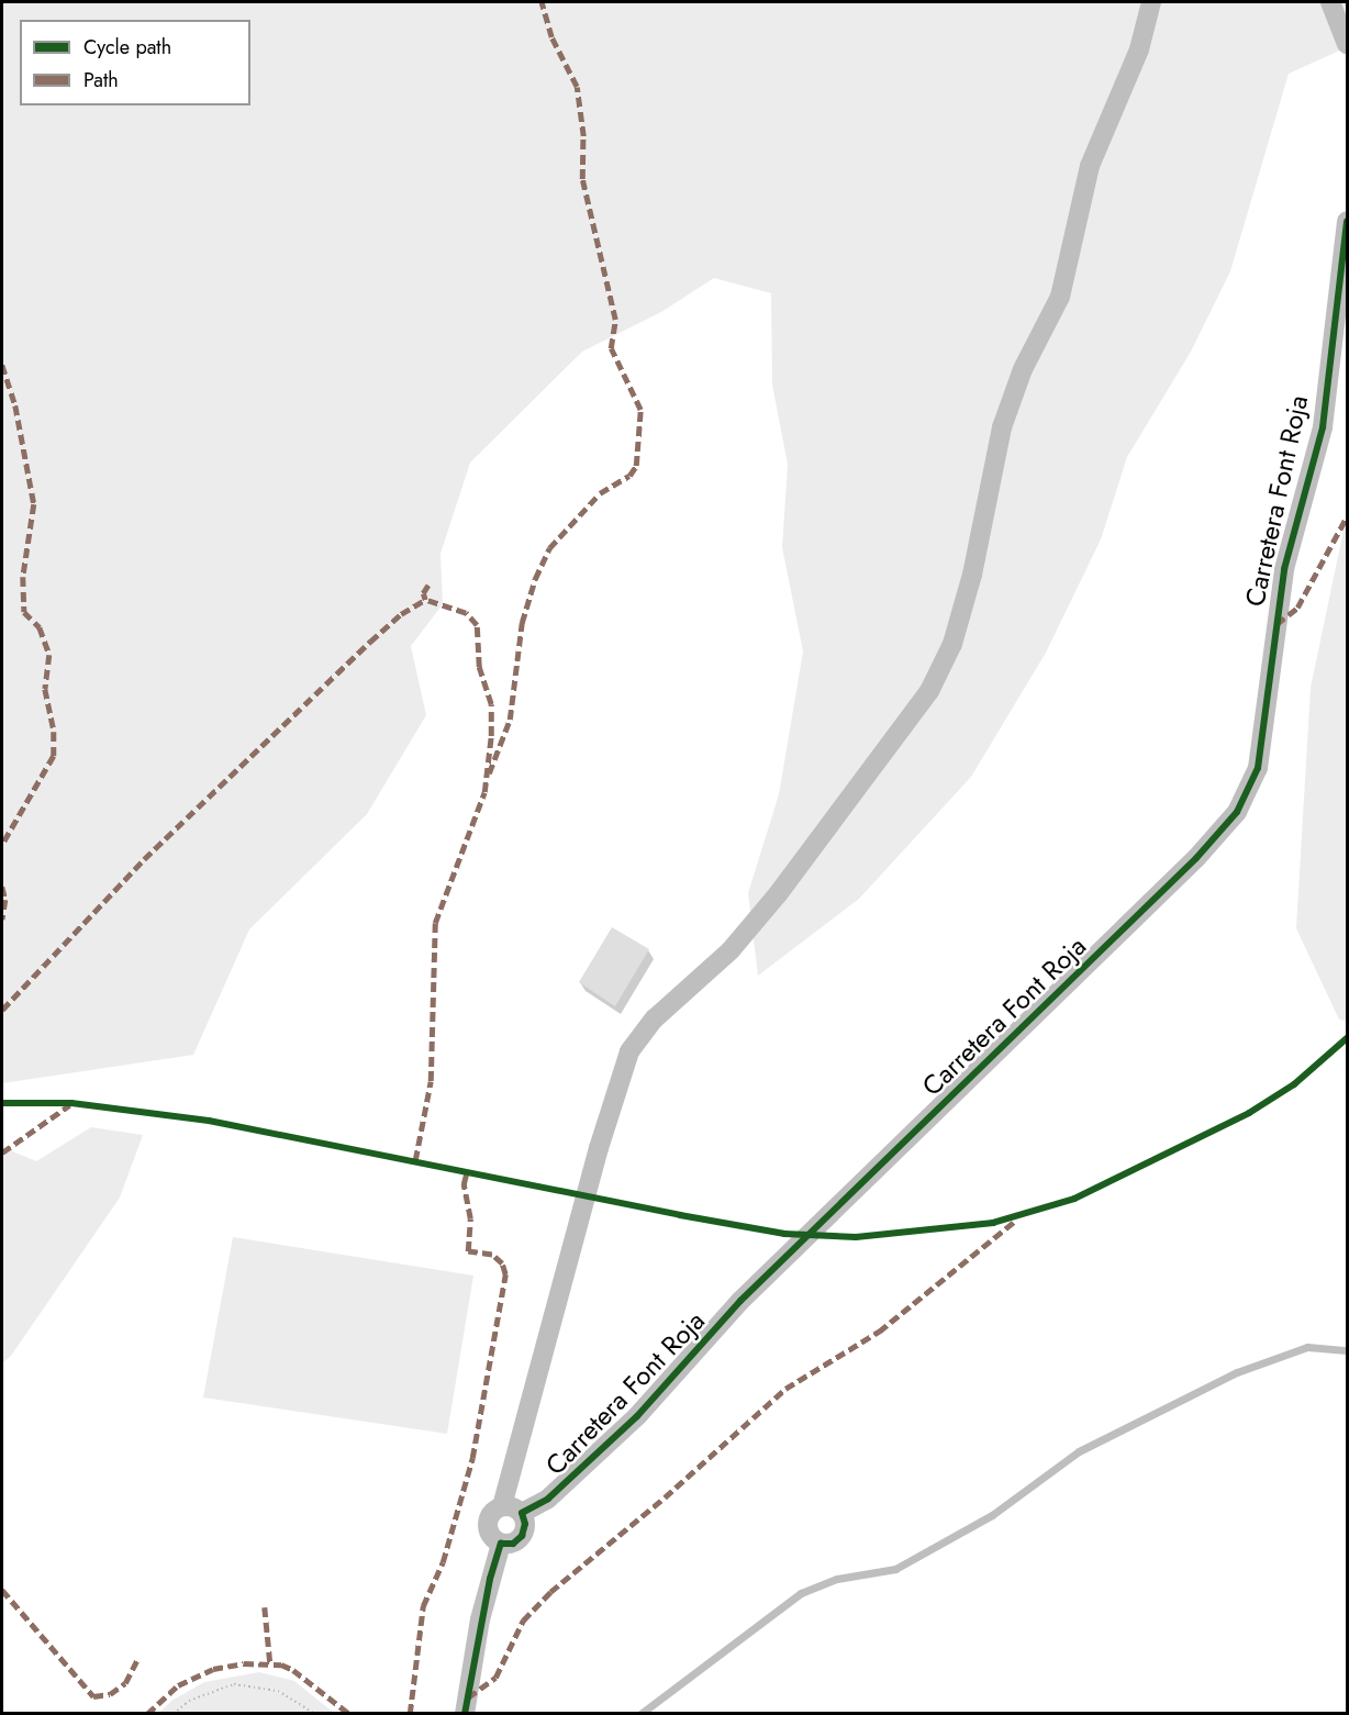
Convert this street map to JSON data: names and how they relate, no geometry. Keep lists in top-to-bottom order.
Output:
{
  "streets": {
    "street": ["Carretera Font Roja"]
  },
  "legend": ["Cycle path", "Path"]
}
